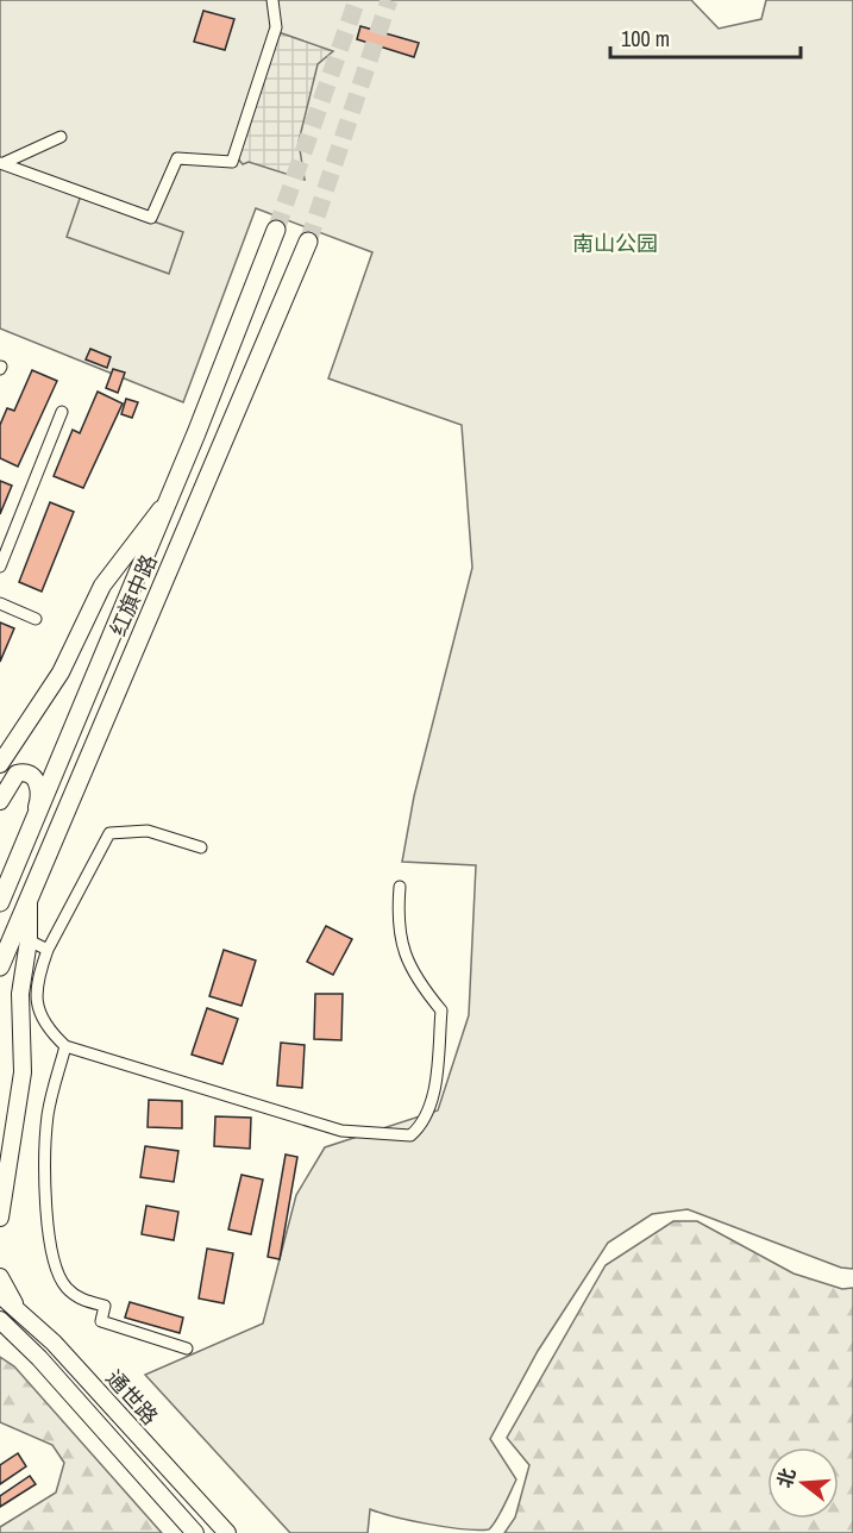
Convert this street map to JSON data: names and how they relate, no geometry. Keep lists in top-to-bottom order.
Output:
{
  "streets": {
    "main road": ["红旗中路", "通世路"]
  },
  "parks": ["南山公园"],
  "scale_bar": "100 m",
  "north": "left"
}
